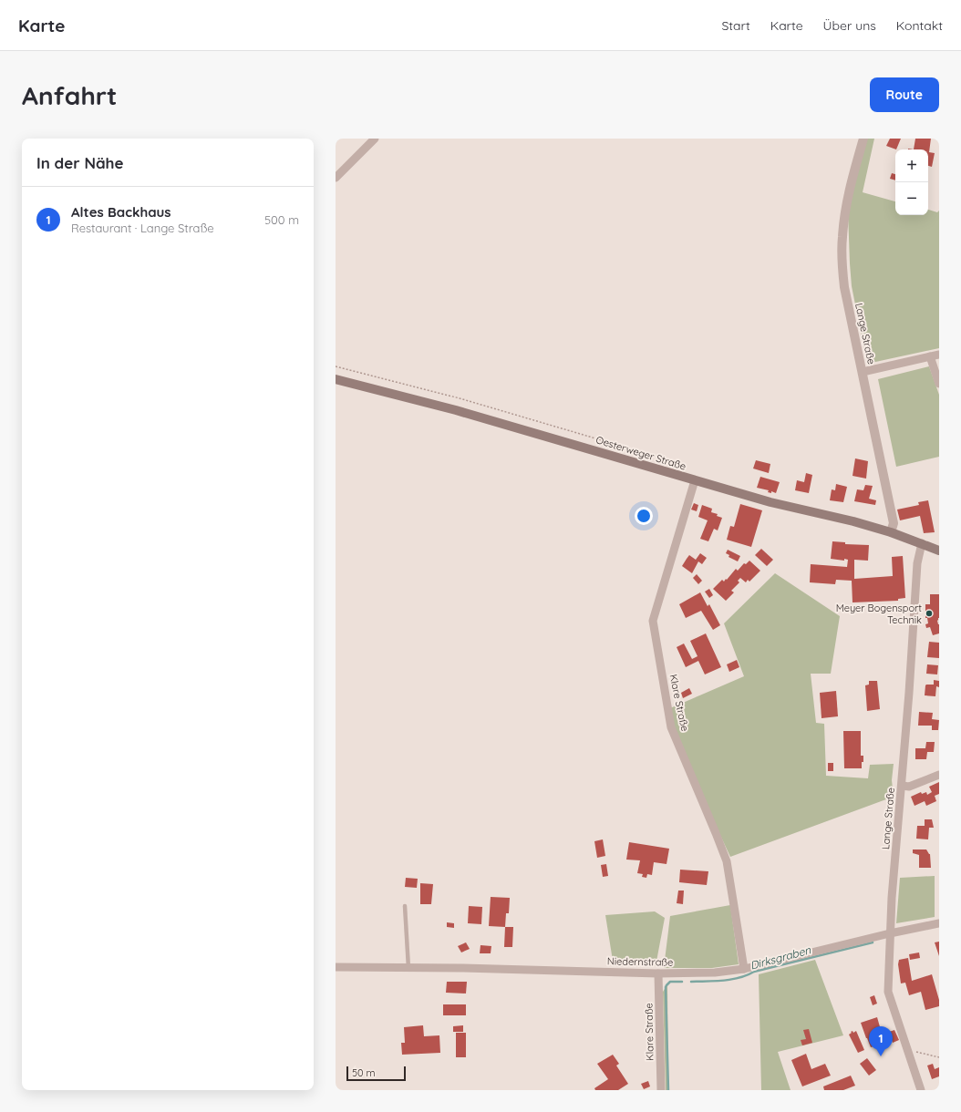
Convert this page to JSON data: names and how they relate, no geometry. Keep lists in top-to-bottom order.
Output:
{
  "streets": {
    "main road": ["Oesterweger Straße"],
    "street": ["Lange Straße", "Klare Straße", "Niedernstraße"]
  },
  "crossings": [
    ["Lange Straße", "Oesterweger Straße"],
    ["Lange Straße", "Niedernstraße"],
    ["Oesterweger Straße", "Klare Straße"],
    ["Klare Straße", "Niedernstraße"]
  ],
  "water": ["Dirksgraben"],
  "places": ["Meyer Bogensport Technik"],
  "scale_bar": "50 m",
  "page": {
    "header": "Karte",
    "nav": [
      "Start",
      "Karte",
      "Über uns",
      "Kontakt"
    ],
    "buttons": "Route",
    "title": "Anfahrt",
    "heading": "In der Nähe",
    "map_buttons": ["+", "−"],
    "list": [
      {
        "mark": "1",
        "name": "Altes Backhaus",
        "note": "Restaurant · Lange Straße",
        "value": "500 m"
      }
    ],
    "pins": "1",
    "scale": "50 m"
  }
}
